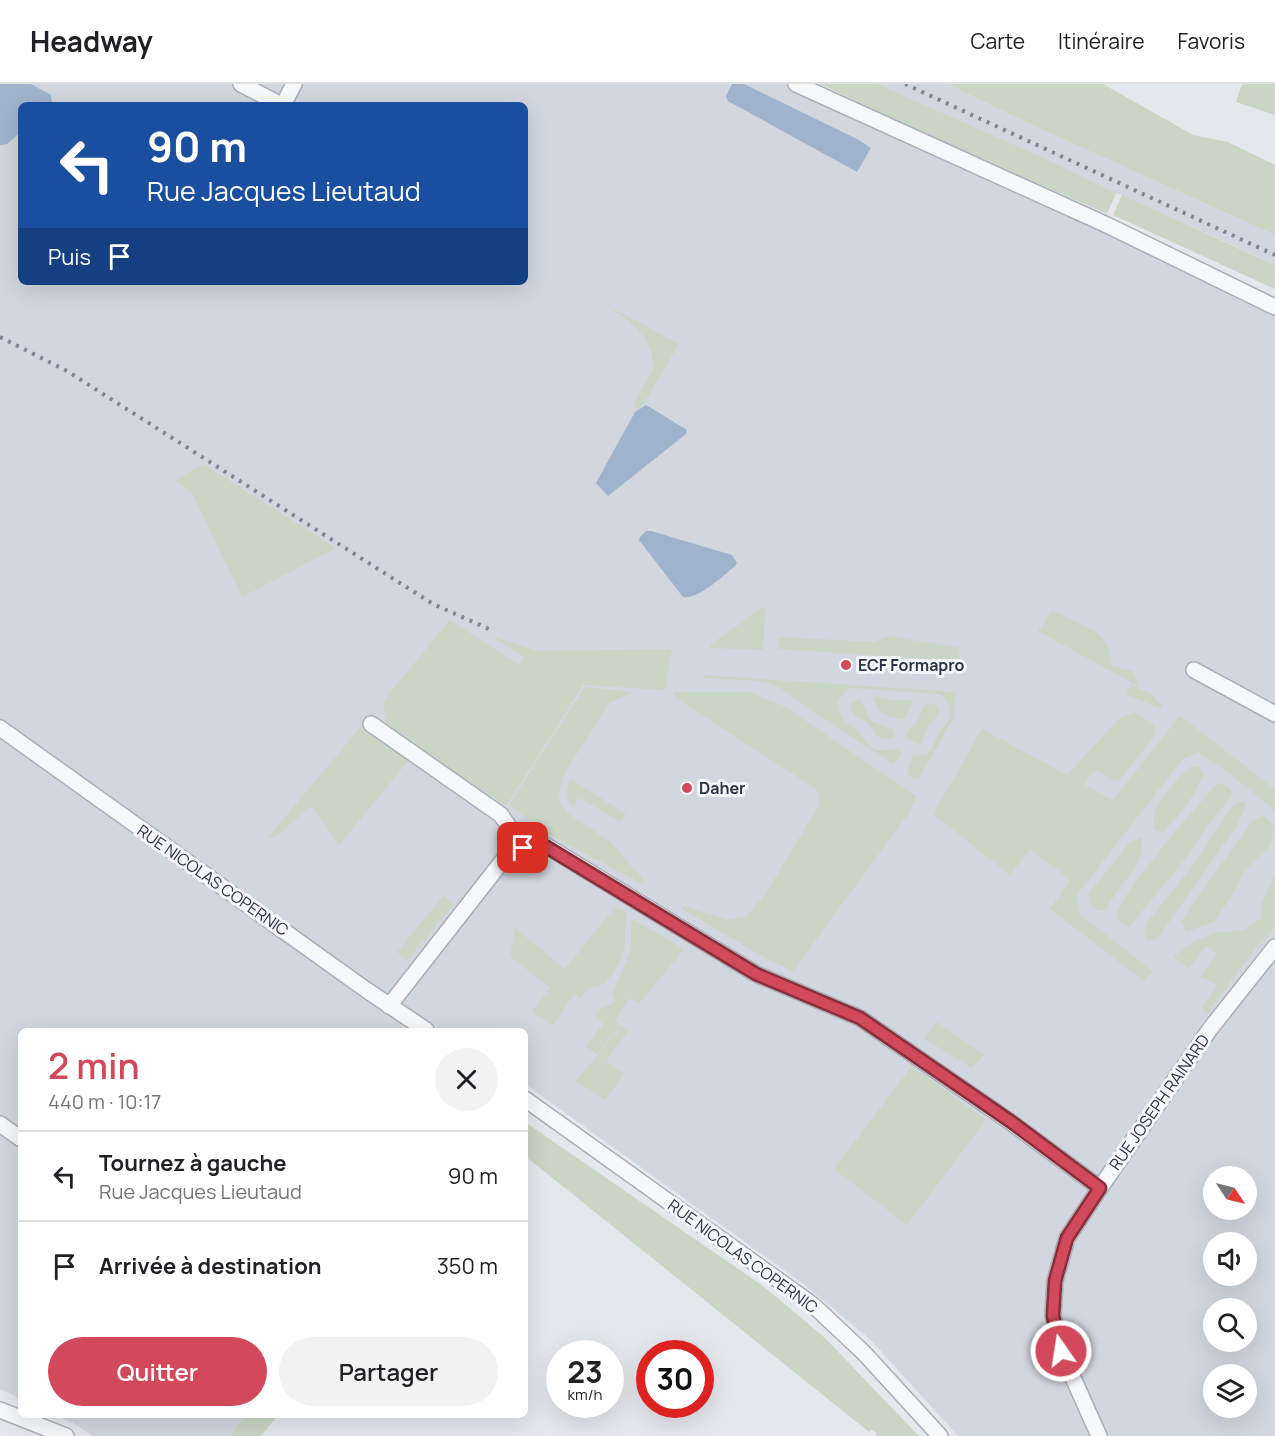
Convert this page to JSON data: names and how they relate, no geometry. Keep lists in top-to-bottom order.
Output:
{
  "streets": {
    "street": ["RUE NICOLAS COPERNIC", "RUE JOSEPH RAINARD"]
  },
  "places": ["ECF Formapro", "Daher"],
  "north": "bottom right",
  "page": {
    "header": "Headway",
    "nav": ["Carte", "Itinéraire", "Favoris"],
    "turn": ["90 m", "Rue Jacques Lieutaud"],
    "then": "Puis",
    "heading": ["2 min", "440 m · 10:17"],
    "list": [
      {
        "name": "Tournez à gauche",
        "note": "Rue Jacques Lieutaud",
        "value": "90 m"
      },
      {
        "name": "Arrivée à destination",
        "value": "350 m"
      }
    ],
    "buttons": ["Quitter", "Partager"],
    "speed": "23 km/h",
    "limit": "30"
  }
}
